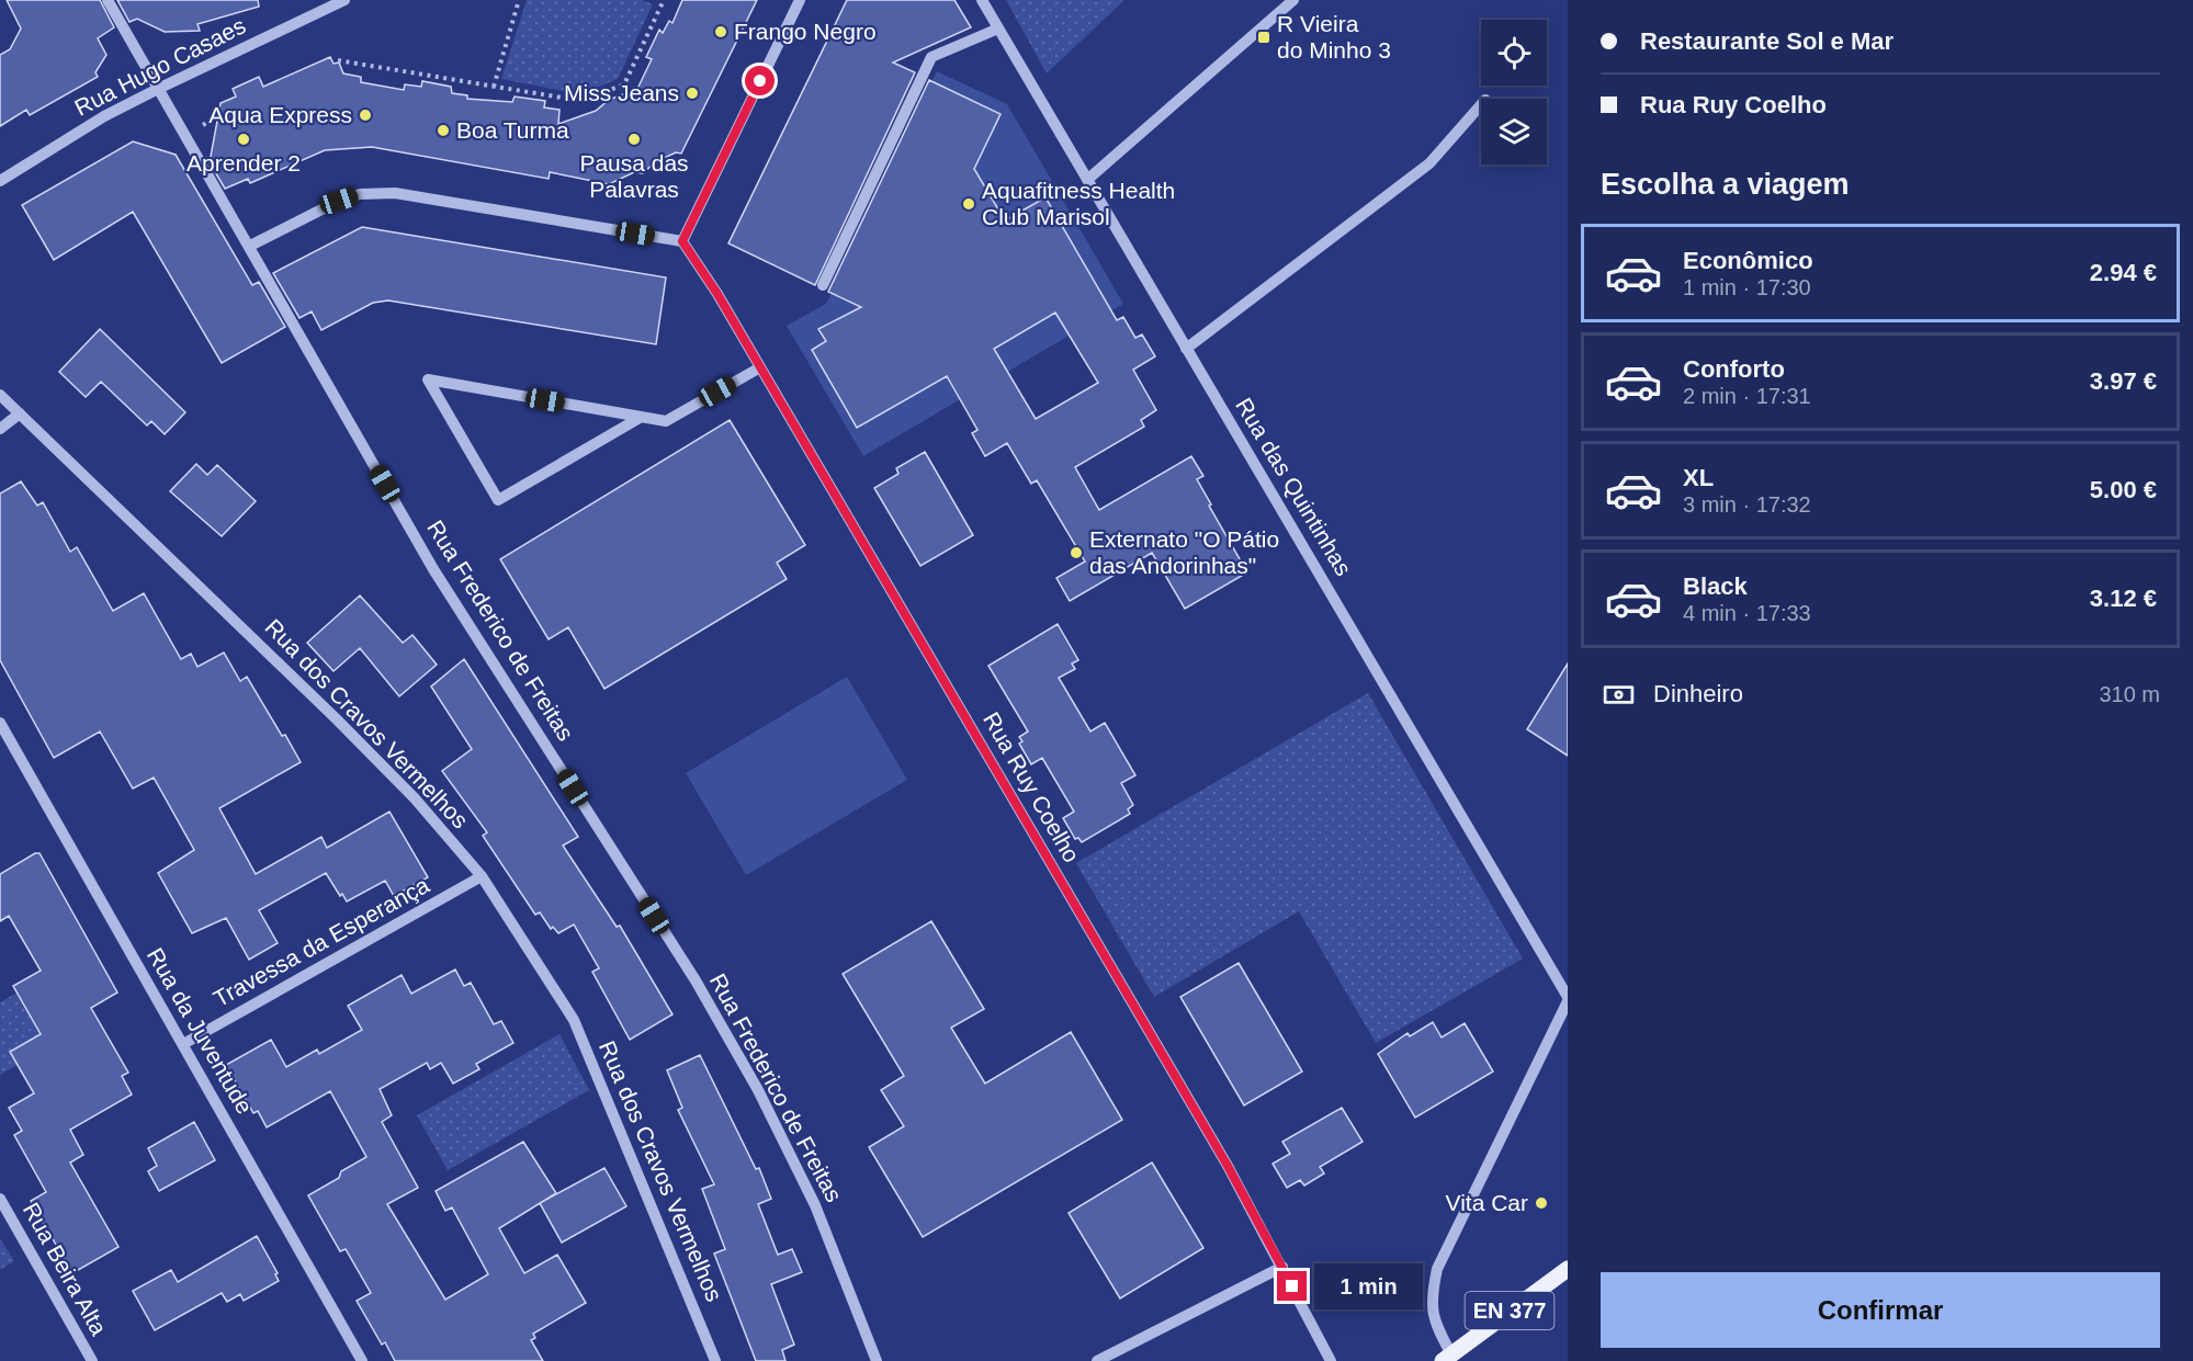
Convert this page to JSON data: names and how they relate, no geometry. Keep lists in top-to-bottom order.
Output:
{
  "streets": {
    "main road": ["EN 377"],
    "street": [
      "Rua Hugo Casaes",
      "Rua das Quintinhas",
      "Rua Frederico de Freitas",
      "Rua dos Cravos Vermelhos",
      "Rua Ruy Coelho",
      "Travessa da Esperança",
      "Rua da Juventude",
      "Rua Beira Alta"
    ]
  },
  "crossings": [
    ["Rua Hugo Casaes", "Rua Frederico de Freitas"],
    ["Rua das Quintinhas", "EN 377"],
    ["Rua dos Cravos Vermelhos", "Travessa da Esperança"],
    ["Travessa da Esperança", "Rua da Juventude"]
  ],
  "places": {
    "other": [
      "Frango Negro",
      "Miss Jeans",
      "Aqua Express",
      "Boa Turma",
      "Aprender 2",
      "Pausa das Palavras",
      "Aquafitness Health Club Marisol",
      "Externato \"O Pátio das Andorinhas\"",
      "Vita Car"
    ],
    "transit": ["R Vieira do Minho 3"]
  },
  "page": {
    "banner": ["Restaurante Sol e Mar", "Rua Ruy Coelho"],
    "heading": "Escolha a viagem",
    "list": [
      {
        "name": "Econômico",
        "note": "1 min · 17:30",
        "value": "2.94 €"
      },
      {
        "name": "Conforto",
        "note": "2 min · 17:31",
        "value": "3.97 €"
      },
      {
        "name": "XL",
        "note": "3 min · 17:32",
        "value": "5.00 €"
      },
      {
        "name": "Black",
        "note": "4 min · 17:33",
        "value": "3.12 €"
      }
    ],
    "pay": ["Dinheiro", "310 m"],
    "buttons": "Confirmar",
    "bubble": "1 min"
  }
}
